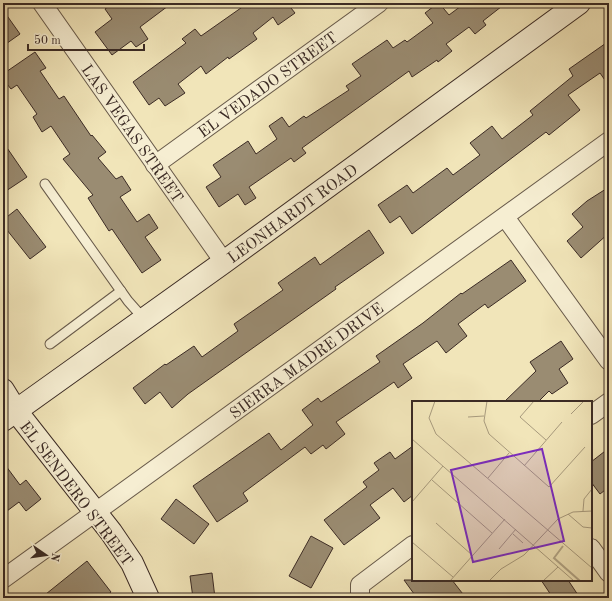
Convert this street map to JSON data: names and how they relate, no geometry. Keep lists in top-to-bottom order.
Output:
{
  "streets": {
    "street": [
      "EL VEDADO STREET",
      "LAS VEGAS STREET",
      "LEONHARDT ROAD",
      "SIERRA MADRE DRIVE",
      "EL SENDERO STREET"
    ]
  },
  "crossings": [
    ["EL VEDADO STREET", "LAS VEGAS STREET"],
    ["LAS VEGAS STREET", "LEONHARDT ROAD"],
    ["LEONHARDT ROAD", "EL SENDERO STREET"],
    ["SIERRA MADRE DRIVE", "EL SENDERO STREET"]
  ],
  "scale_bar": "50 m",
  "north": "right"
}
